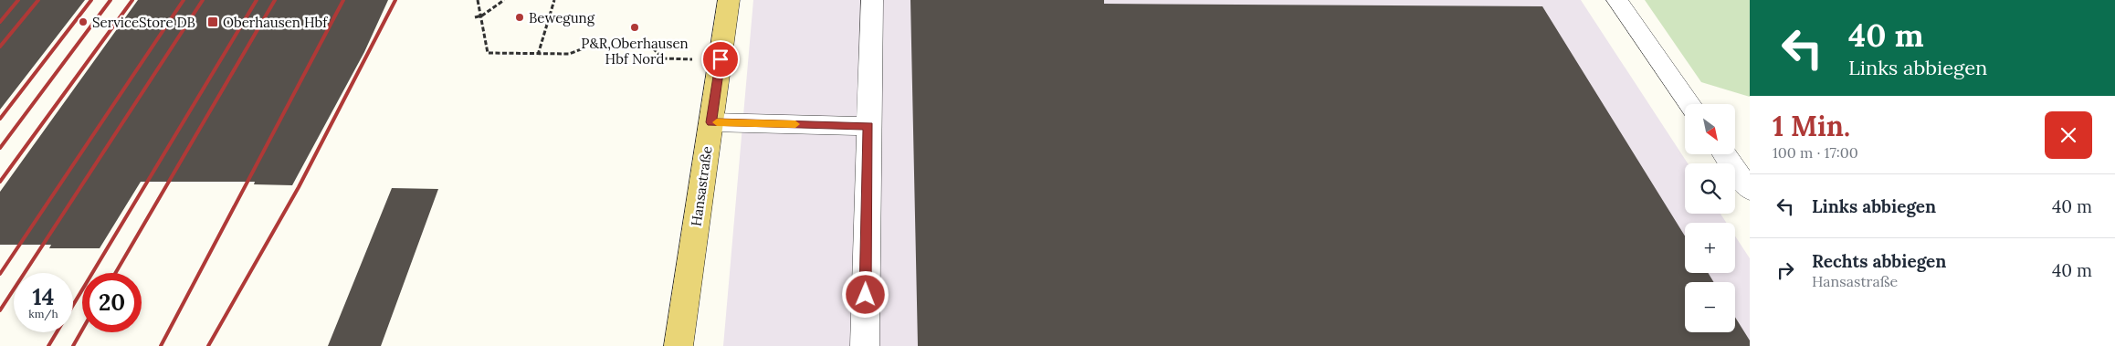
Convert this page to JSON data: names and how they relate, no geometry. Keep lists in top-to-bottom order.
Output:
{
  "streets": {
    "main road": ["Hansastraße"]
  },
  "places": {
    "other": ["Bewegung", "ServiceStore DB", "P&R,Oberhausen Hbf Nord"],
    "transit": ["Oberhausen Hbf"]
  },
  "north": "bottom right",
  "page": {
    "turn": ["40 m", "Links abbiegen"],
    "heading": ["1 Min.", "100 m · 17:00"],
    "map_buttons": ["+", "−"],
    "list": [
      {
        "name": "Links abbiegen",
        "value": "40 m"
      },
      {
        "name": "Rechts abbiegen",
        "note": "Hansastraße",
        "value": "40 m"
      }
    ],
    "speed": "14 km/h",
    "limit": "20"
  }
}
